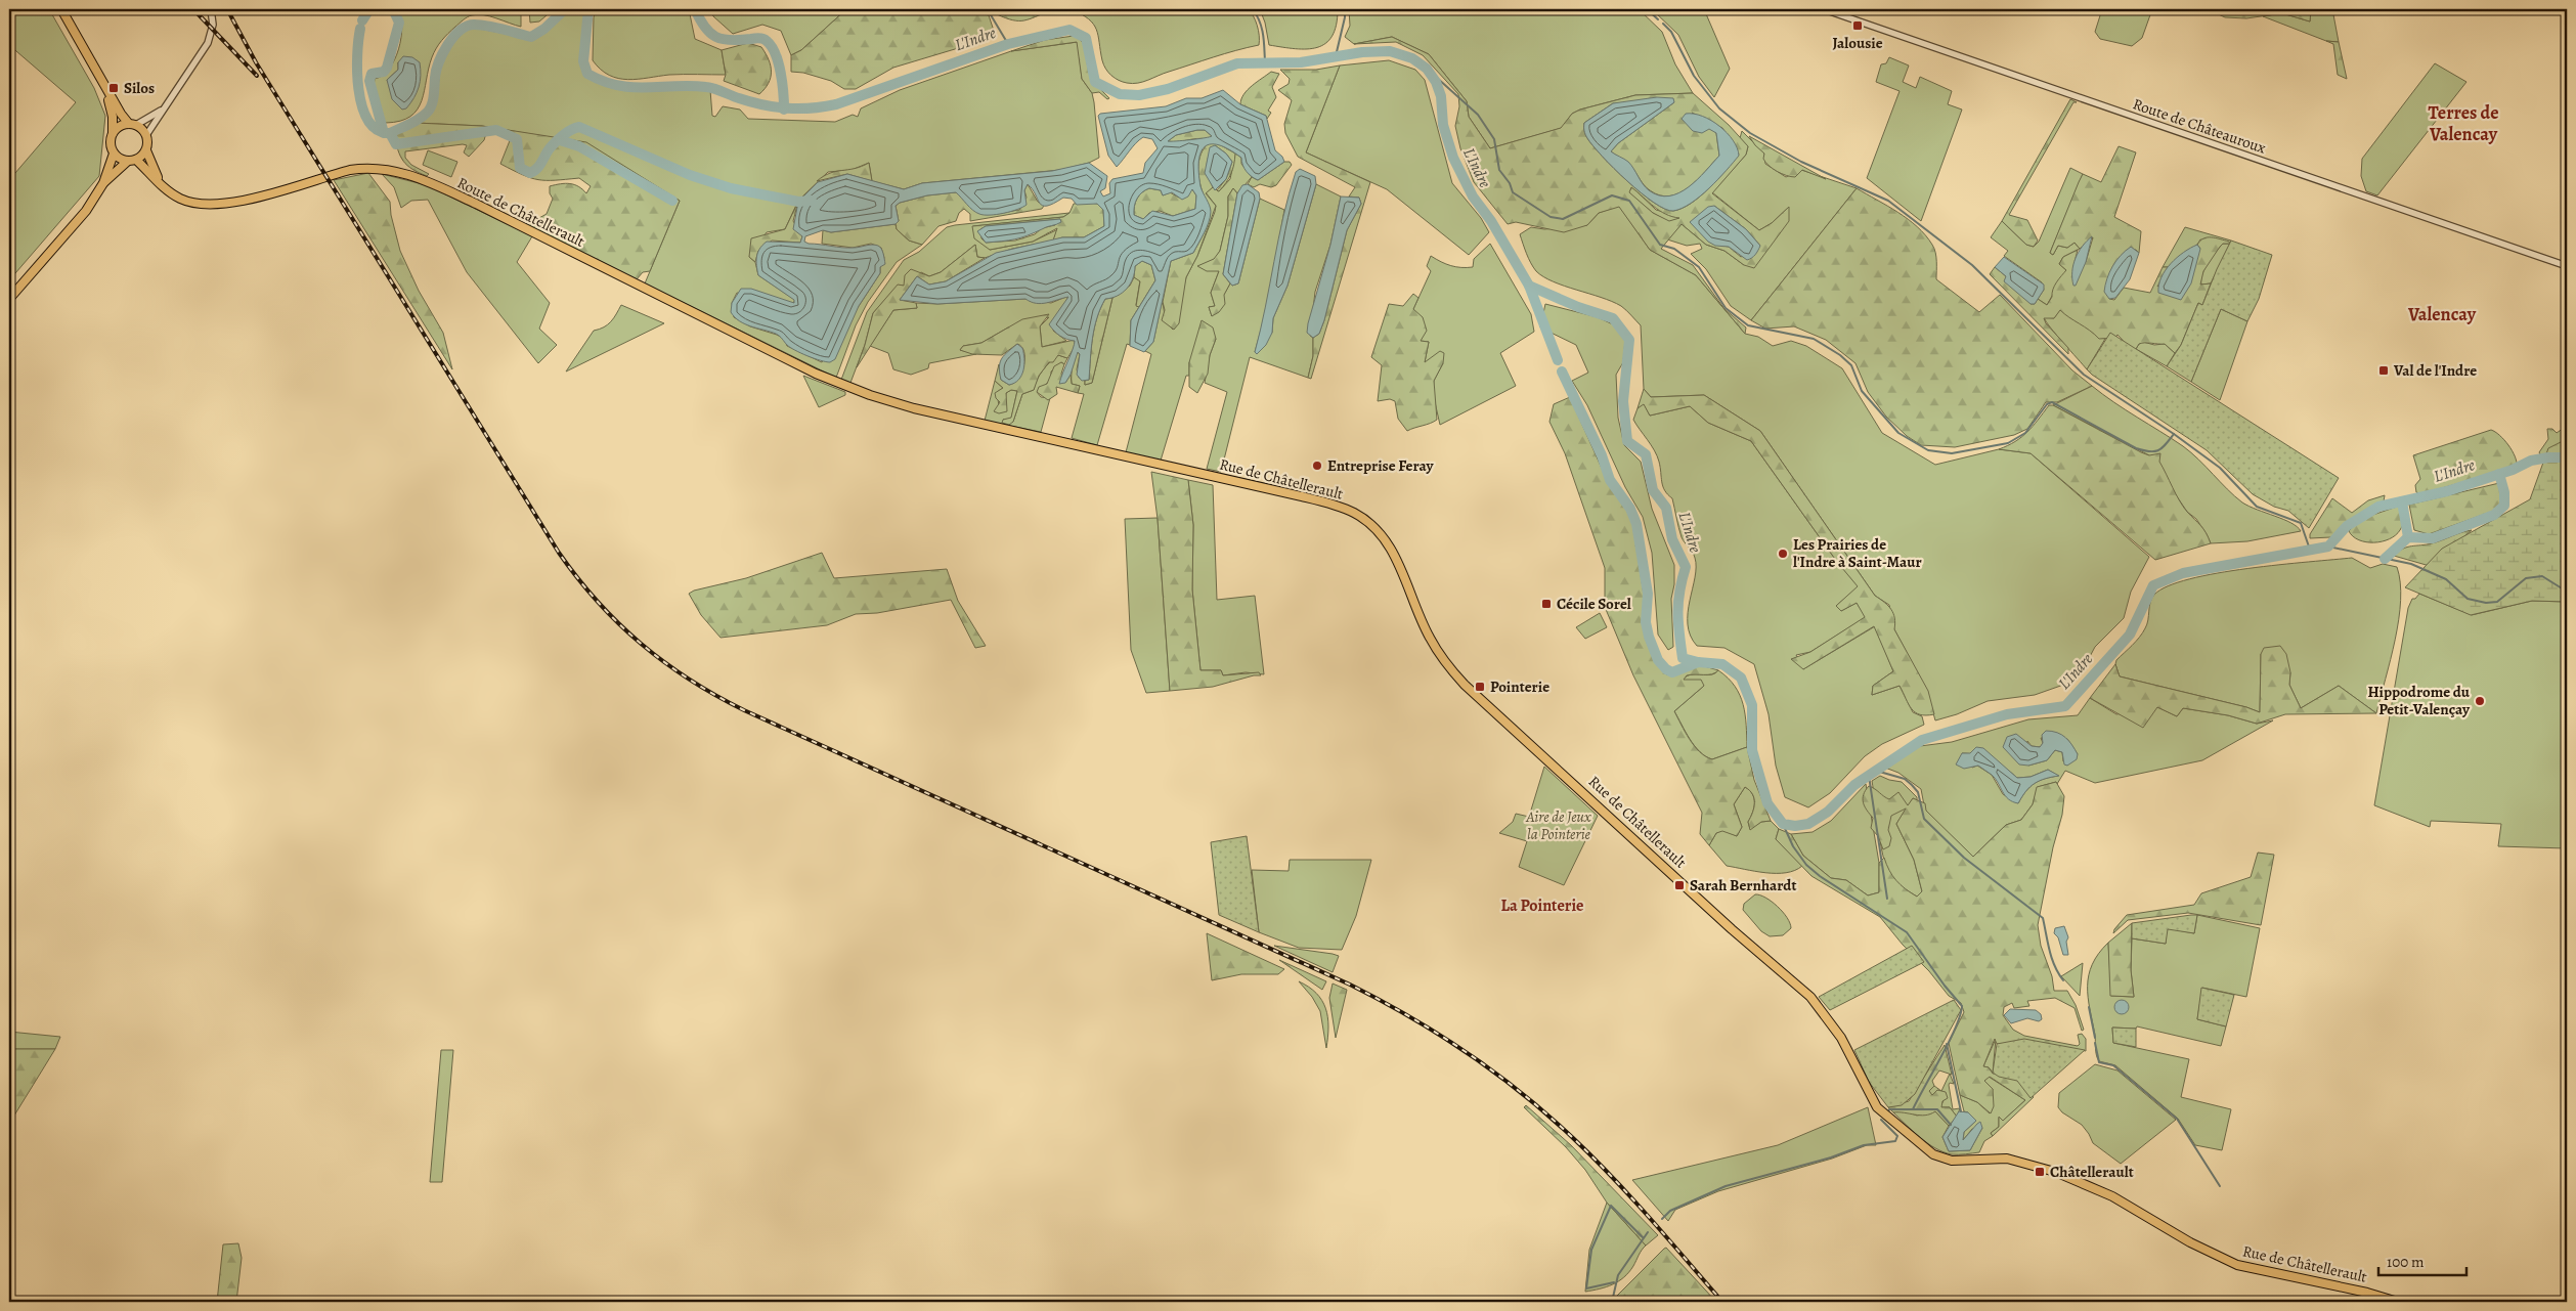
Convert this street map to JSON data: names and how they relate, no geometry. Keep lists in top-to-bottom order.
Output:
{
  "streets": {
    "main road": ["Route de Châtellerault", "Rue de Châtellerault"],
    "street": ["Route de Châteauroux"]
  },
  "crossings": [
    ["Route de Châtellerault", "Rue de Châtellerault"]
  ],
  "districts": ["Terres de Valencay", "Valencay", "La Pointerie"],
  "water": ["L'Indre"],
  "parks": ["Aire de Jeux la Pointerie"],
  "places": {
    "transit": [
      "Jalousie",
      "Silos",
      "Val de l'Indre",
      "Cécile Sorel",
      "Pointerie",
      "Sarah Bernhardt",
      "Châtellerault"
    ],
    "other": ["Entreprise Feray", "Les Prairies de l'Indre à Saint-Maur", "Hippodrome du Petit-Valençay"]
  },
  "scale_bar": "100 m"
}
